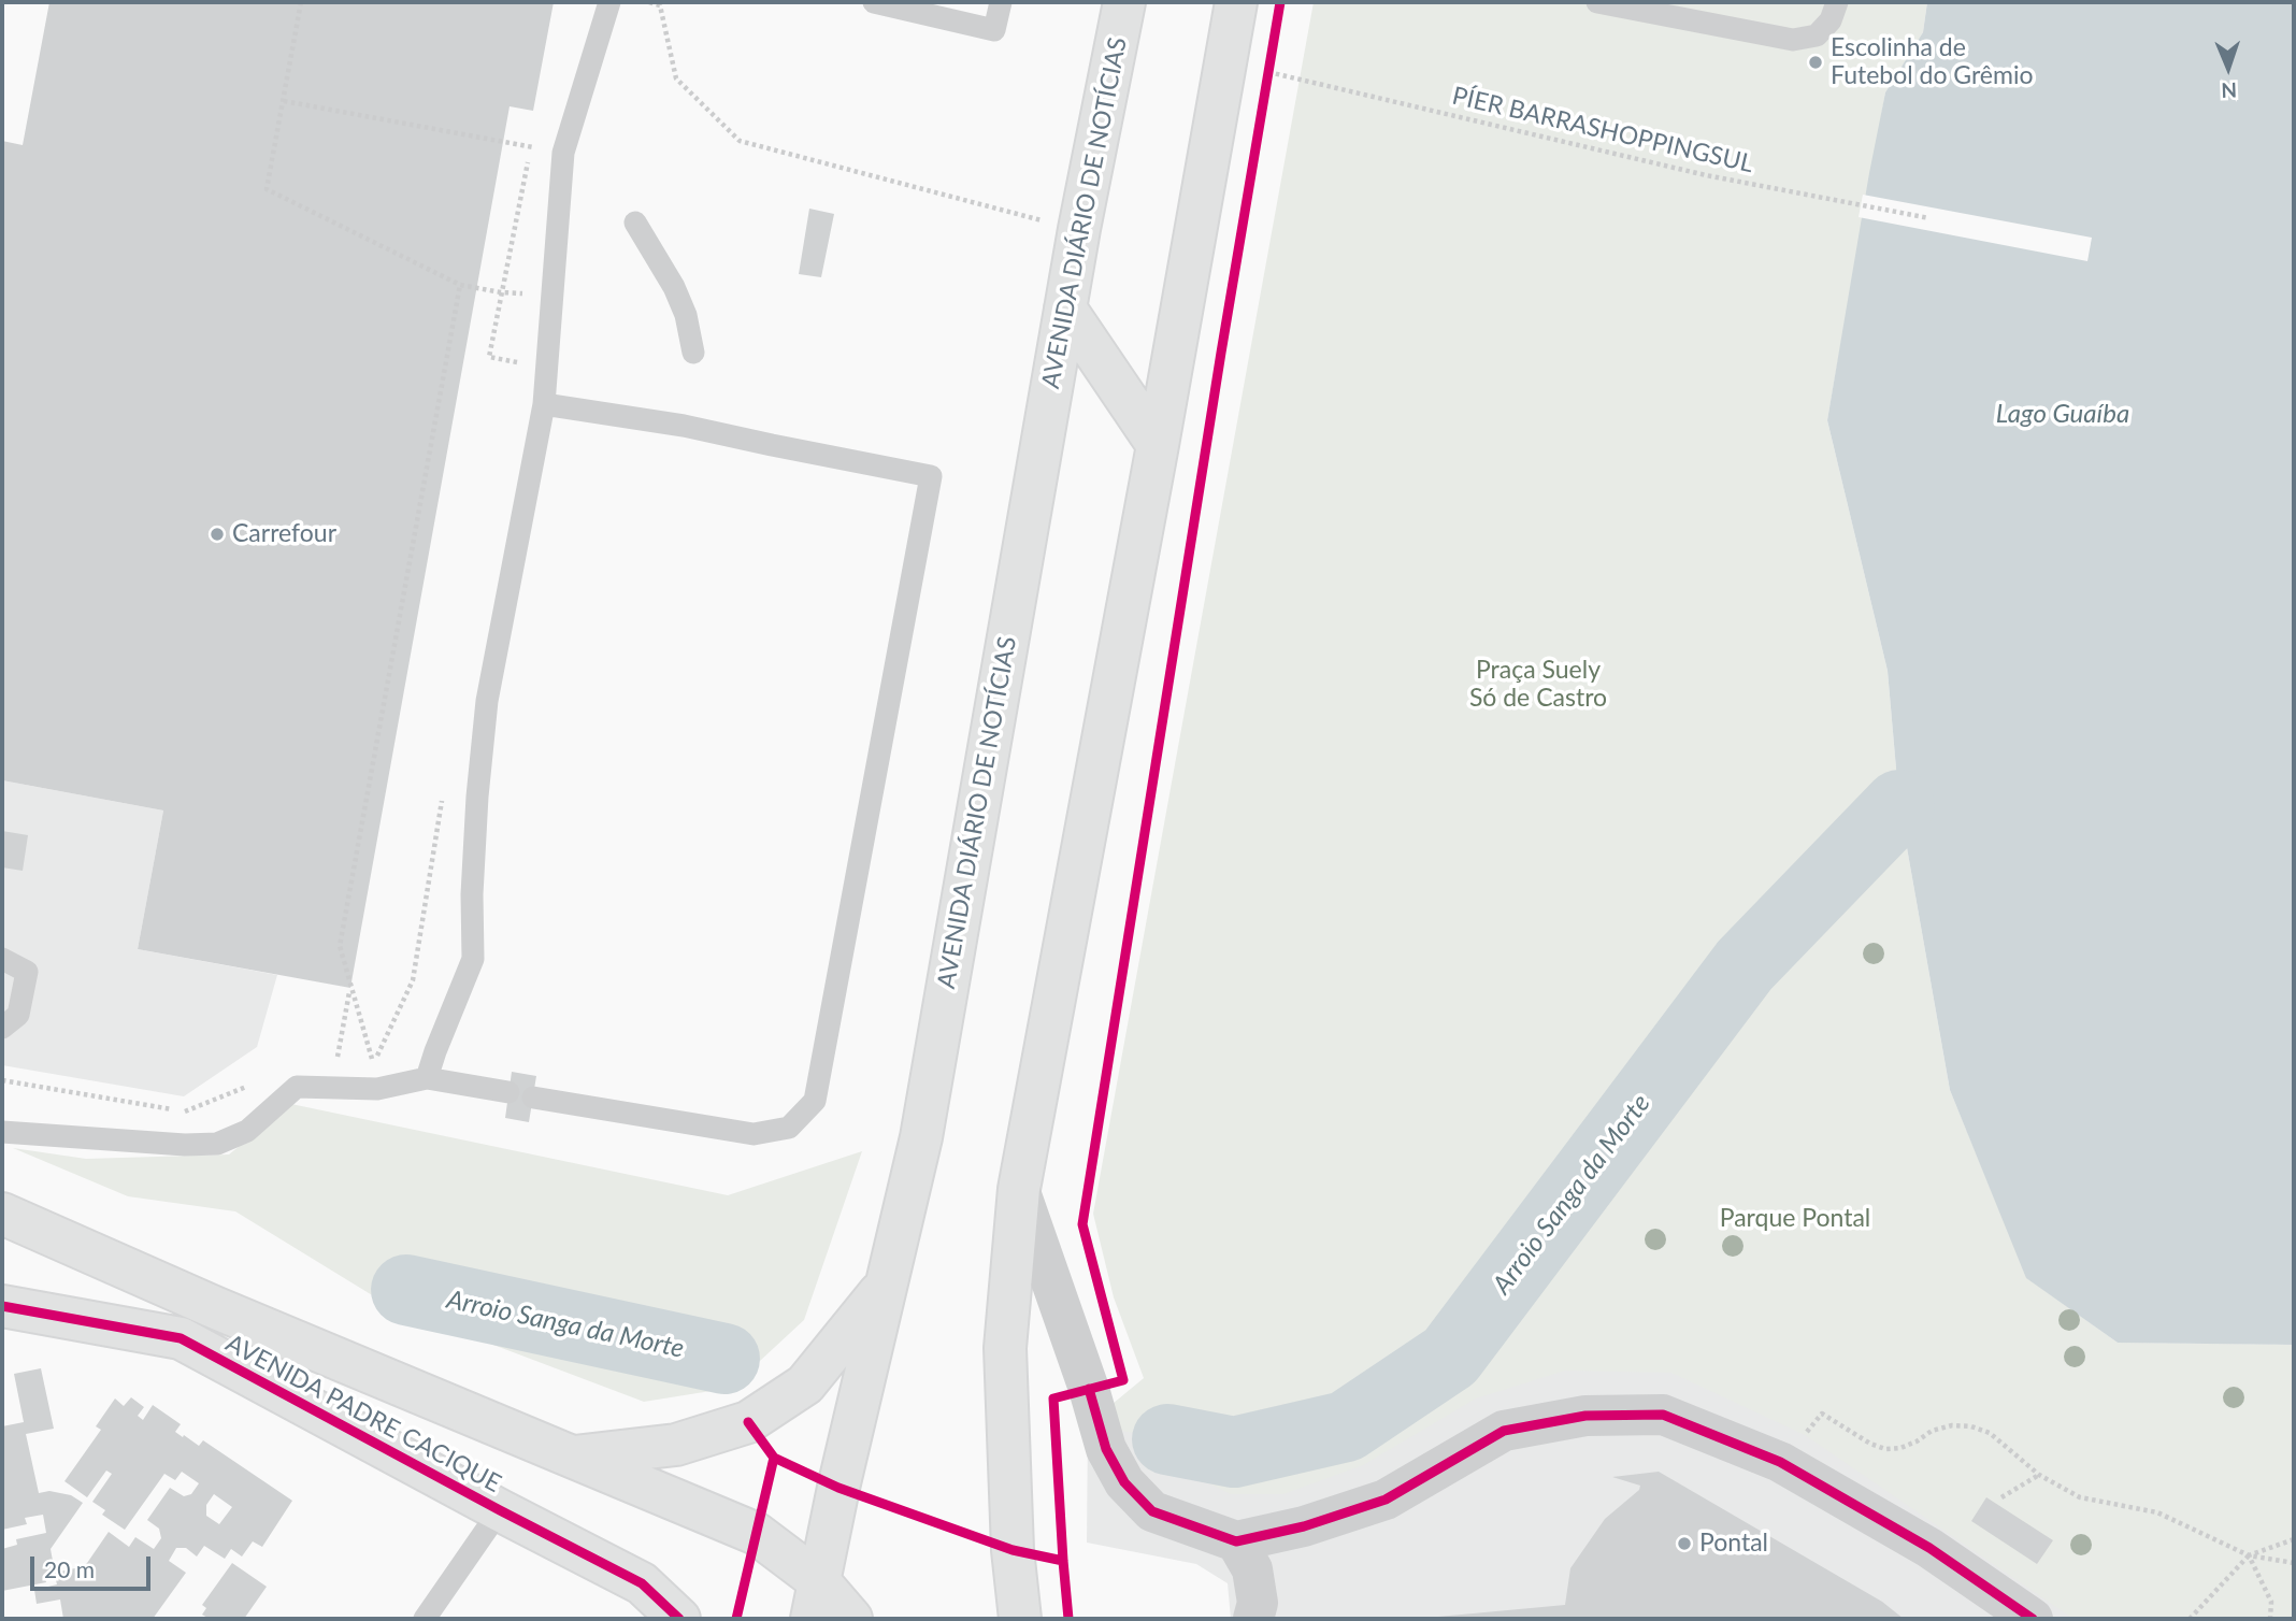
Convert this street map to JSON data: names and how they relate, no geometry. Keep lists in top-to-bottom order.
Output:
{
  "streets": {
    "main road": ["AVENIDA DIÁRIO DE NOTÍCIAS", "AVENIDA PADRE CACIQUE"],
    "path": ["PÍER BARRASHOPPINGSUL"]
  },
  "crossings": [
    ["AVENIDA DIÁRIO DE NOTÍCIAS", "AVENIDA PADRE CACIQUE"]
  ],
  "water": ["Lago Guaíba", "Arroio Sanga da Morte"],
  "parks": ["Praça Suely Só de Castro", "Parque Pontal"],
  "places": ["Escolinha de Futebol do Grêmio", "Carrefour", "Pontal"],
  "scale_bar": "20 m",
  "north": "bottom"
}
